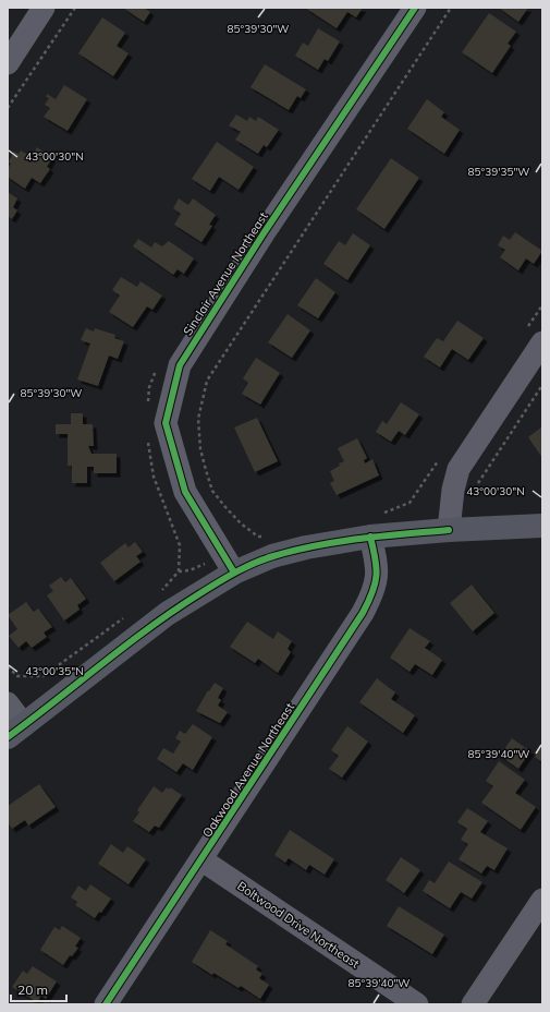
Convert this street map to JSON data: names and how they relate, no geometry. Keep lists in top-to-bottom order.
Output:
{
  "streets": {
    "street": ["Sinclair Avenue Northeast", "Oakwood Avenue Northeast", "Boltwood Drive Northeast"]
  },
  "crossings": [
    ["Oakwood Avenue Northeast", "Boltwood Drive Northeast"]
  ],
  "scale_bar": "20 m",
  "coordinates": [
    "85°39'30\"W",
    "43°00'30\"N",
    "85°39'35\"W",
    "43°00'35\"N",
    "85°39'40\"W"
  ]
}
